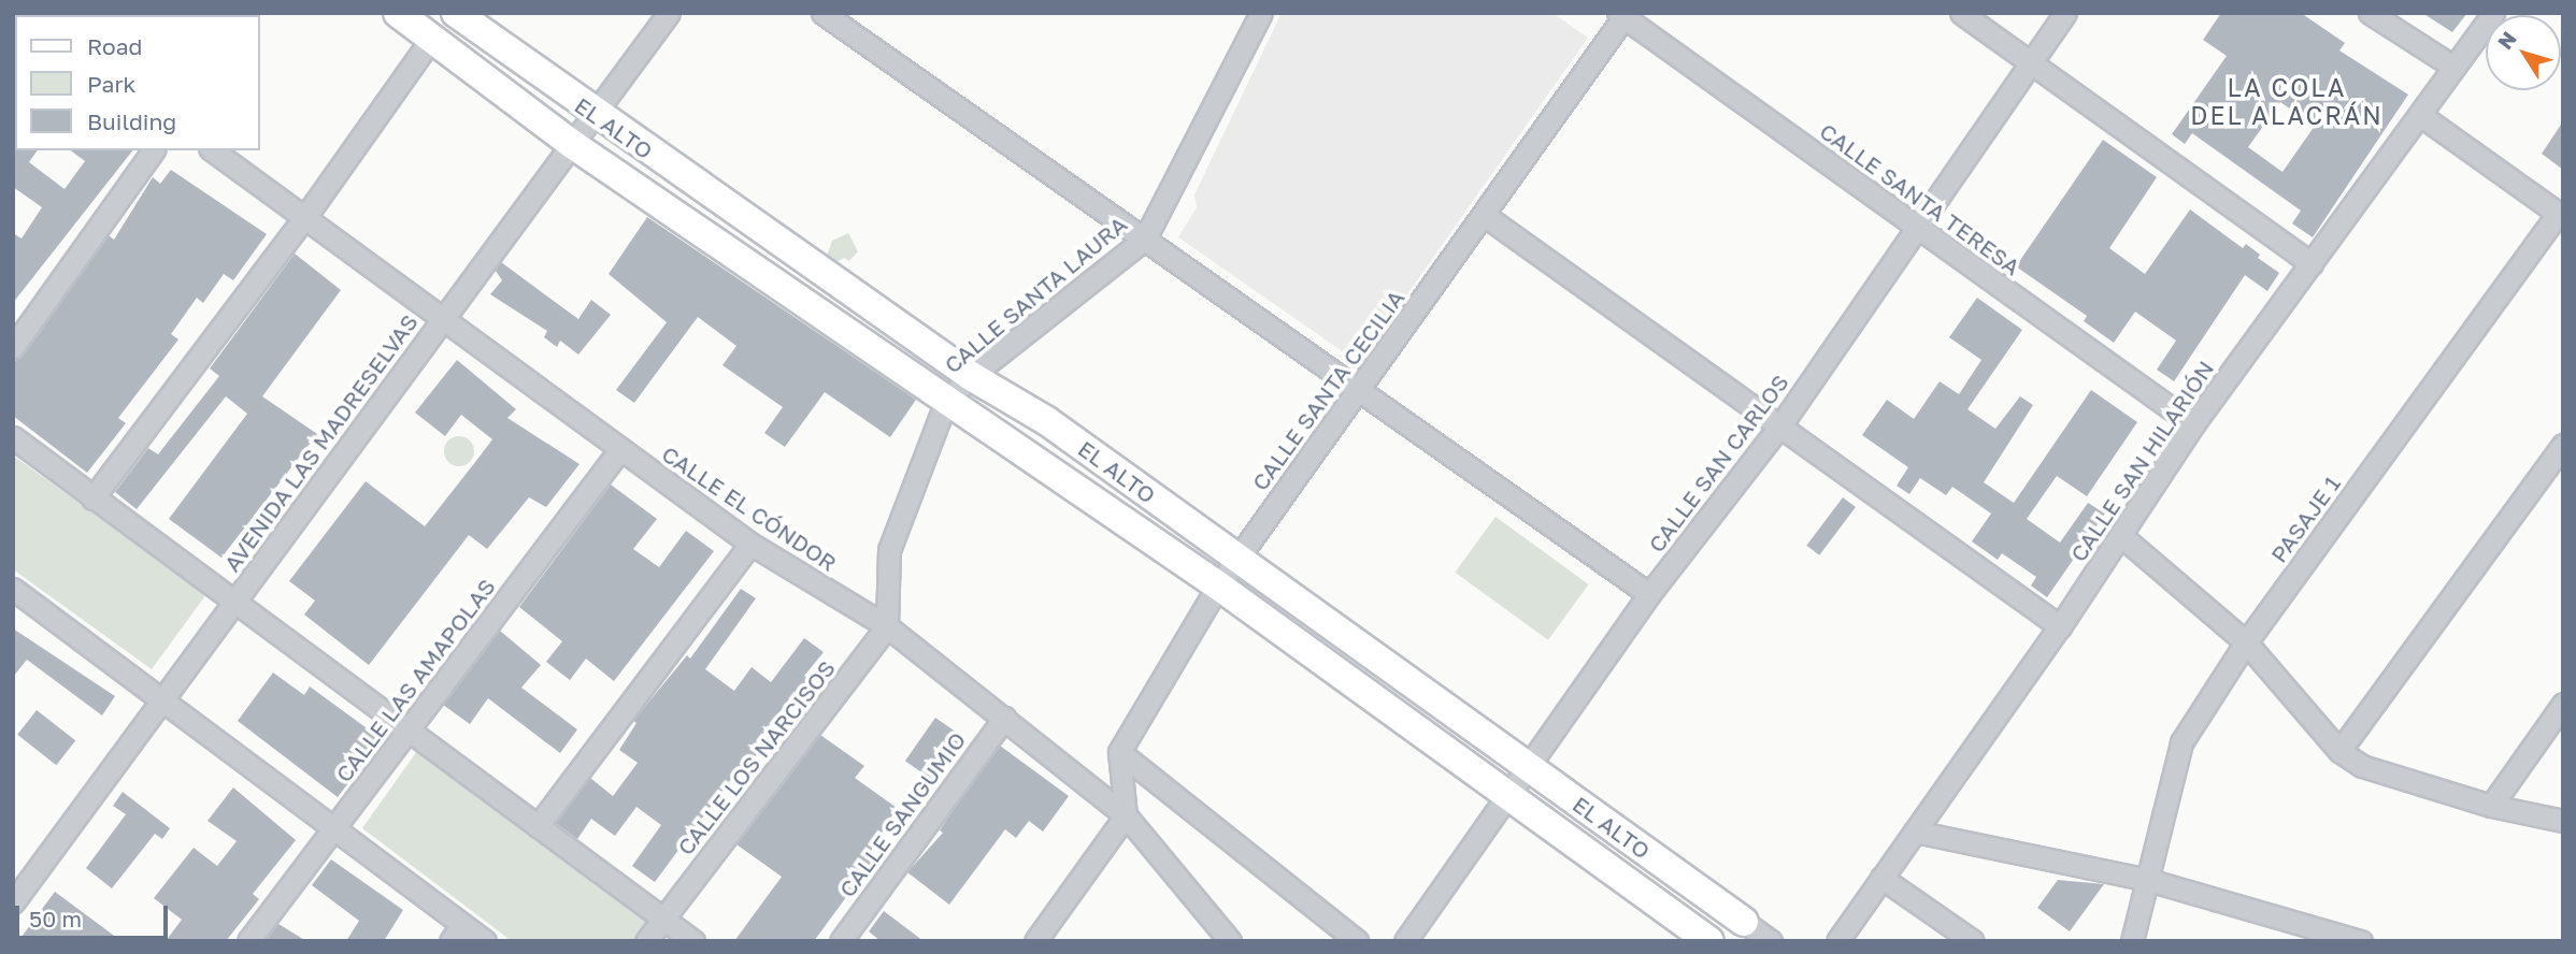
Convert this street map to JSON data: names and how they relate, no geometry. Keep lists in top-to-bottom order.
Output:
{
  "streets": {
    "street": [
      "EL ALTO",
      "CALLE SANTA TERESA",
      "CALLE SANTA LAURA",
      "CALLE SANTA CECILIA",
      "AVENIDA LAS MADRESELVAS",
      "CALLE SAN HILARIÓN",
      "CALLE SAN CARLOS",
      "CALLE EL CÓNDOR",
      "PASAJE 1",
      "CALLE LAS AMAPOLAS",
      "CALLE LOS NARCISOS",
      "CALLE SANGUMIO"
    ]
  },
  "crossings": [
    ["EL ALTO", "CALLE SANTA LAURA"],
    ["EL ALTO", "CALLE SANTA CECILIA"],
    ["EL ALTO", "AVENIDA LAS MADRESELVAS"],
    ["EL ALTO", "CALLE SAN CARLOS"],
    ["CALLE SANTA TERESA", "CALLE SANTA CECILIA"],
    ["CALLE SANTA TERESA", "CALLE SAN HILARIÓN"],
    ["CALLE SANTA TERESA", "CALLE SAN CARLOS"],
    ["CALLE SANTA LAURA", "CALLE EL CÓNDOR"],
    ["CALLE SANTA LAURA", "CALLE LOS NARCISOS"],
    ["AVENIDA LAS MADRESELVAS", "CALLE EL CÓNDOR"],
    ["CALLE EL CÓNDOR", "CALLE LAS AMAPOLAS"],
    ["CALLE EL CÓNDOR", "CALLE LOS NARCISOS"],
    ["CALLE EL CÓNDOR", "CALLE SANGUMIO"]
  ],
  "districts": ["LA COLA DEL ALACRÁN"],
  "legend": ["Road", "Park", "Building"],
  "scale_bar": "50 m",
  "north": "top left"
}
